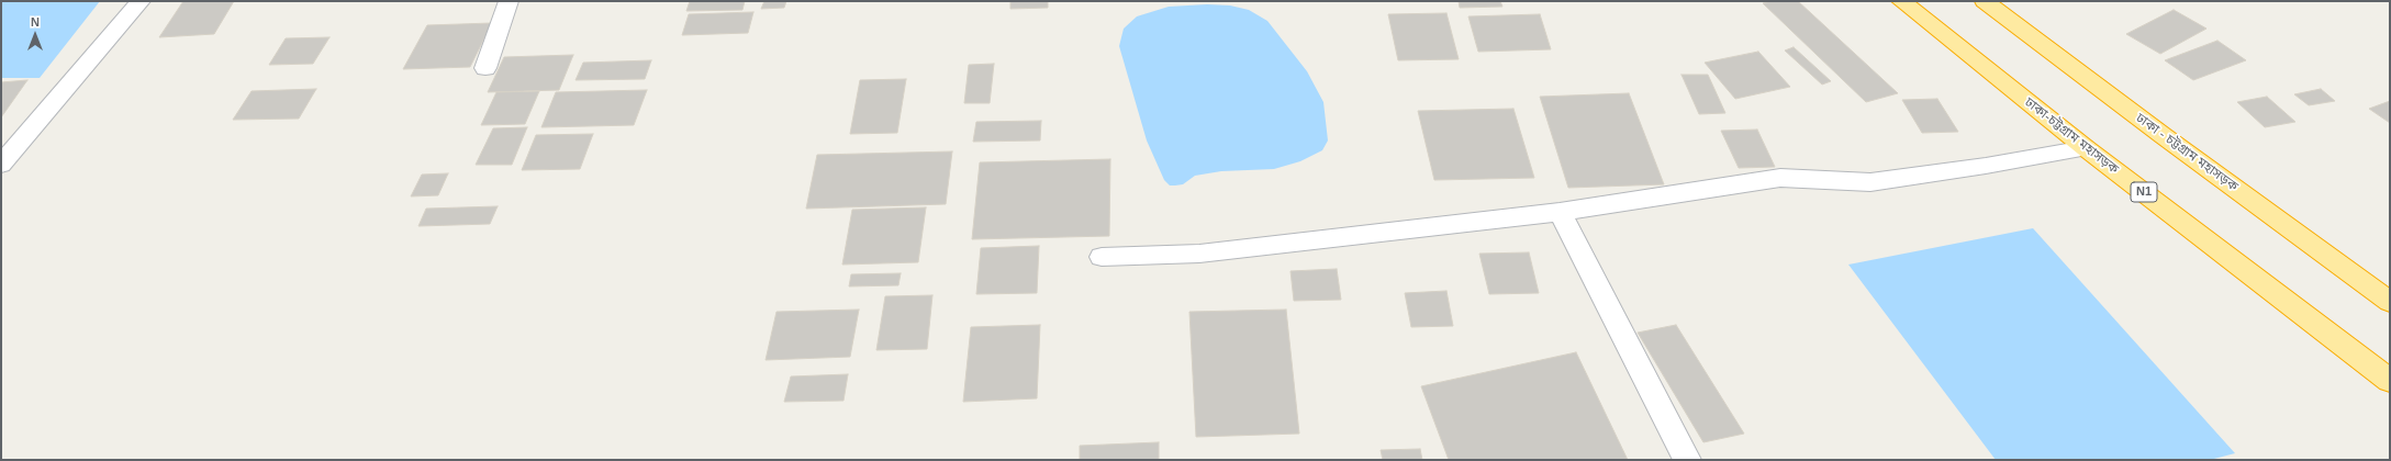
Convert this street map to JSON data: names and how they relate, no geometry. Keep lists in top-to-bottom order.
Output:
{
  "streets": {
    "highway": ["ঢাকা-চট্টগ্রাম মহাসড়ক", "ঢাকা - চট্টগ্রাম মহাসড়ক", "N1"]
  },
  "north": "top"
}
